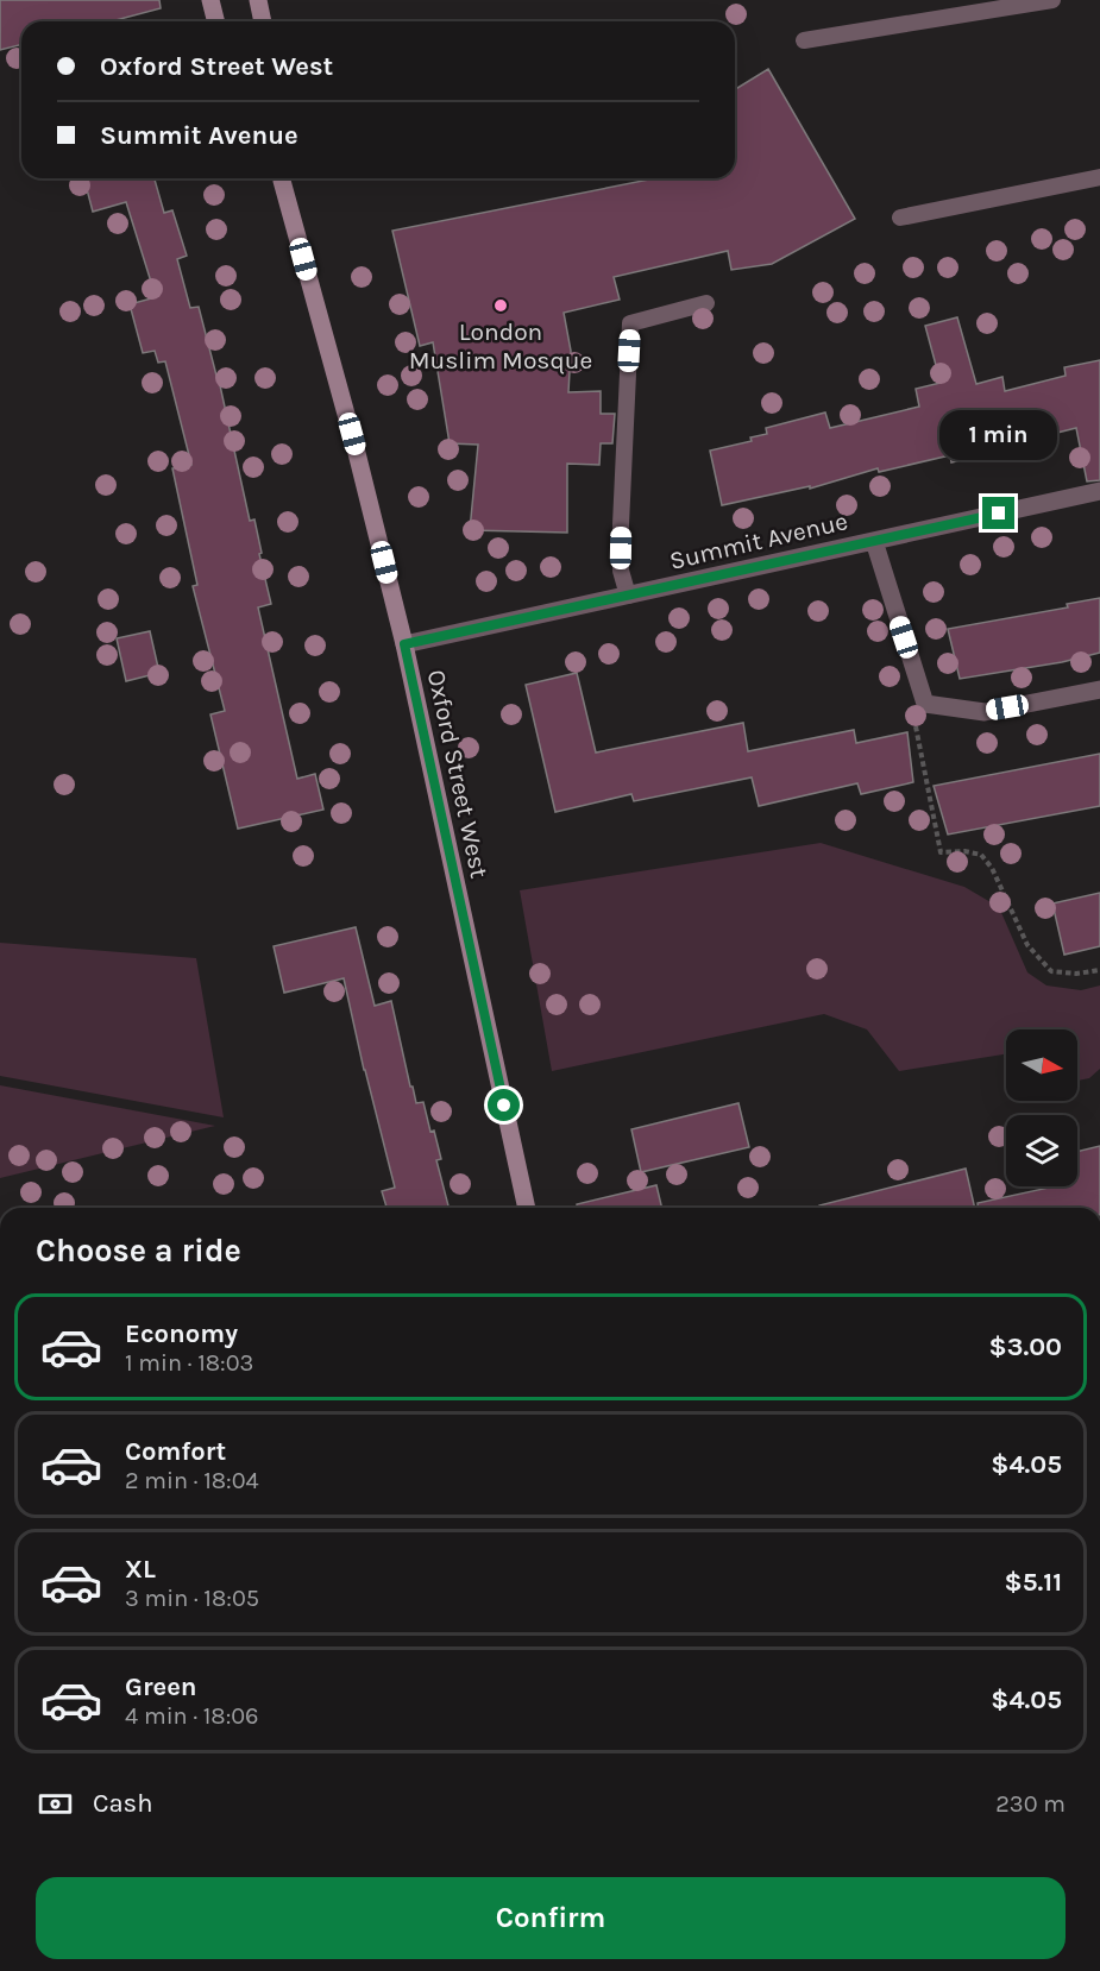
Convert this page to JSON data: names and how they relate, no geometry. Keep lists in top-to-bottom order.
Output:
{
  "streets": {
    "main road": ["Oxford Street West"],
    "street": ["Summit Avenue"]
  },
  "crossings": [
    ["Summit Avenue", "Oxford Street West"]
  ],
  "places": ["London Muslim Mosque"],
  "north": "right",
  "page": {
    "banner": ["Oxford Street West", "Summit Avenue"],
    "bubble": "1 min",
    "heading": "Choose a ride",
    "list": [
      {
        "name": "Economy",
        "note": "1 min · 18:03",
        "value": "$3.00"
      },
      {
        "name": "Comfort",
        "note": "2 min · 18:04",
        "value": "$4.05"
      },
      {
        "name": "XL",
        "note": "3 min · 18:05",
        "value": "$5.11"
      },
      {
        "name": "Green",
        "note": "4 min · 18:06",
        "value": "$4.05"
      }
    ],
    "pay": ["Cash", "230 m"],
    "buttons": "Confirm"
  }
}
